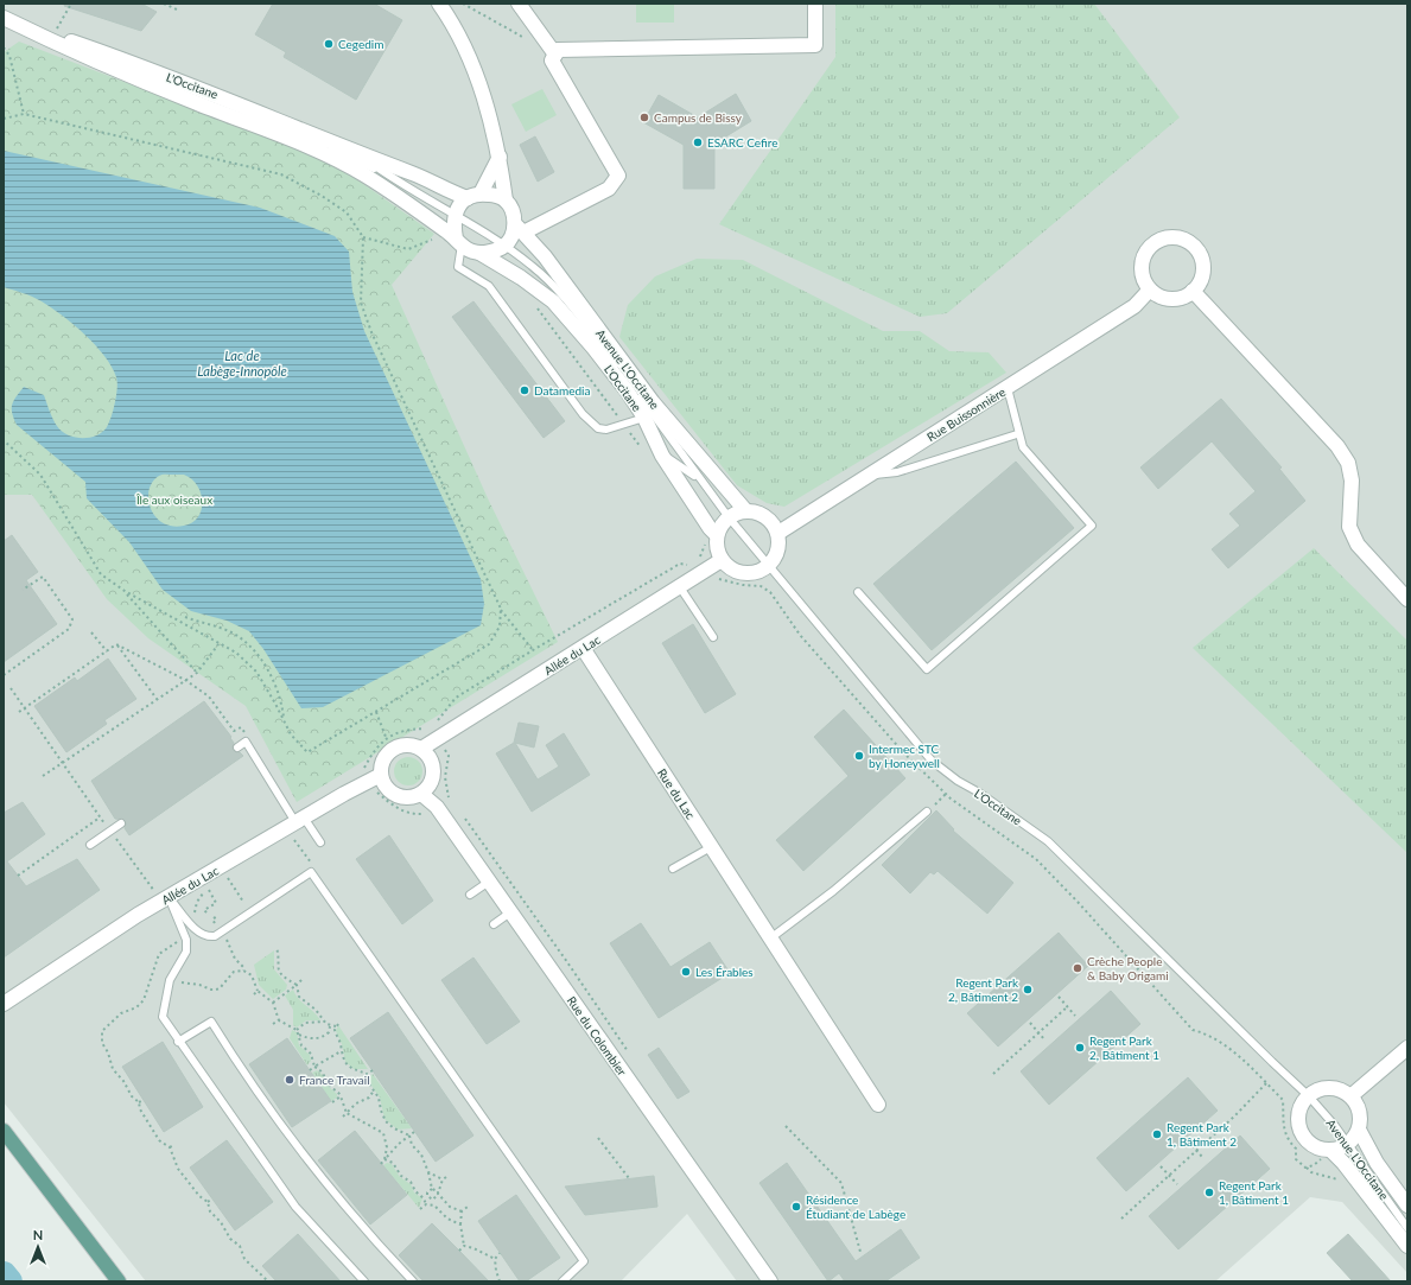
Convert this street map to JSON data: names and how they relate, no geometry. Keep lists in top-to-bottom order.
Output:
{
  "streets": {
    "street": [
      "L'Occitane",
      "Avenue L'Occitane",
      "Rue Buissonnière",
      "Allée du Lac",
      "Rue du Lac",
      "Rue du Colombier"
    ]
  },
  "crossings": [
    ["L'Occitane", "Avenue L'Occitane"],
    ["Allée du Lac", "Rue du Lac"],
    ["Allée du Lac", "Rue du Colombier"]
  ],
  "water": ["Lac de Labège-Innopôle"],
  "parks": ["Île aux oiseaux"],
  "places": [
    "Cegedim",
    "Campus de Bissy",
    "ESARC Cefire",
    "Datamedia",
    "Intermec STC by Honeywell",
    "Crèche People & Baby Origami",
    "Les Érables",
    "Regent Park 2, Bâtiment 2",
    "Regent Park 2, Bâtiment 1",
    "France Travail",
    "Regent Park 1, Bâtiment 2",
    "Regent Park 1, Bâtiment 1",
    "Résidence Étudiant de Labège"
  ],
  "north": "top"
}
